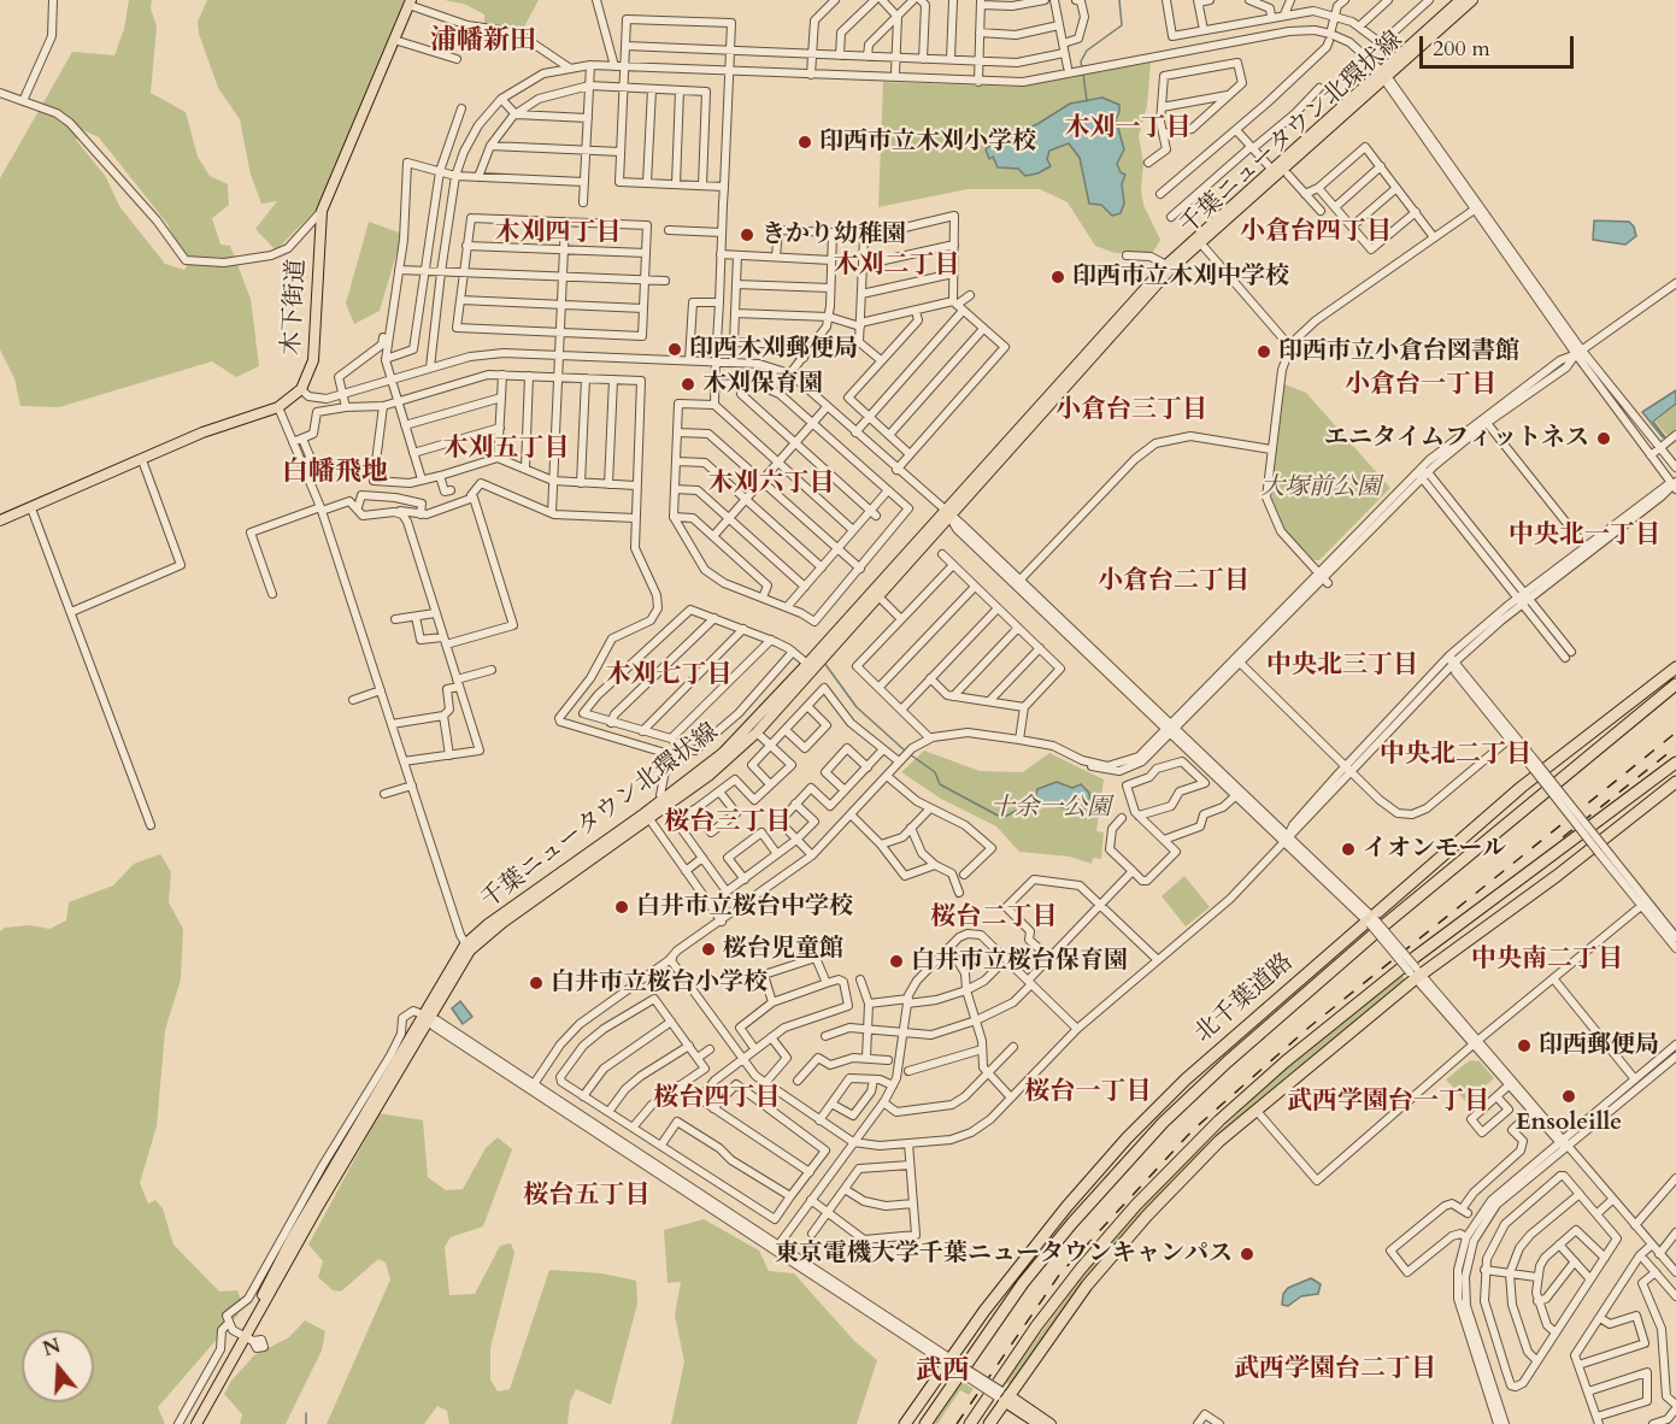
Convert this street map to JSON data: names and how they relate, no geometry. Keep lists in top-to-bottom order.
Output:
{
  "streets": {
    "highway": ["北千葉道路"],
    "main road": ["千葉ニュータウン北環状線", "木下街道"]
  },
  "districts": [
    "浦幡新田",
    "木刈一丁目",
    "小倉台四丁目",
    "木刈四丁目",
    "木刈二丁目",
    "小倉台一丁目",
    "小倉台三丁目",
    "木刈五丁目",
    "白幡飛地",
    "木刈六丁目",
    "中央北一丁目",
    "小倉台二丁目",
    "中央北三丁目",
    "木刈七丁目",
    "中央北二丁目",
    "桜台三丁目",
    "桜台二丁目",
    "中央南二丁目",
    "桜台一丁目",
    "桜台四丁目",
    "武西学園台一丁目",
    "桜台五丁目",
    "武西学園台二丁目",
    "武西"
  ],
  "parks": ["大塚前公園", "十余一公園"],
  "places": [
    "印西市立木刈小学校",
    "きかり幼稚園",
    "印西市立木刈中学校",
    "印西木刈郵便局",
    "印西市立小倉台図書館",
    "木刈保育園",
    "エニタイムフィットネス",
    "イオンモール",
    "白井市立桜台中学校",
    "桜台児童館",
    "白井市立桜台保育園",
    "白井市立桜台小学校",
    "印西郵便局",
    "Ensoleille",
    "東京電機大学千葉ニュータウンキャンパス"
  ],
  "scale_bar": "200 m",
  "north": "top"
}
